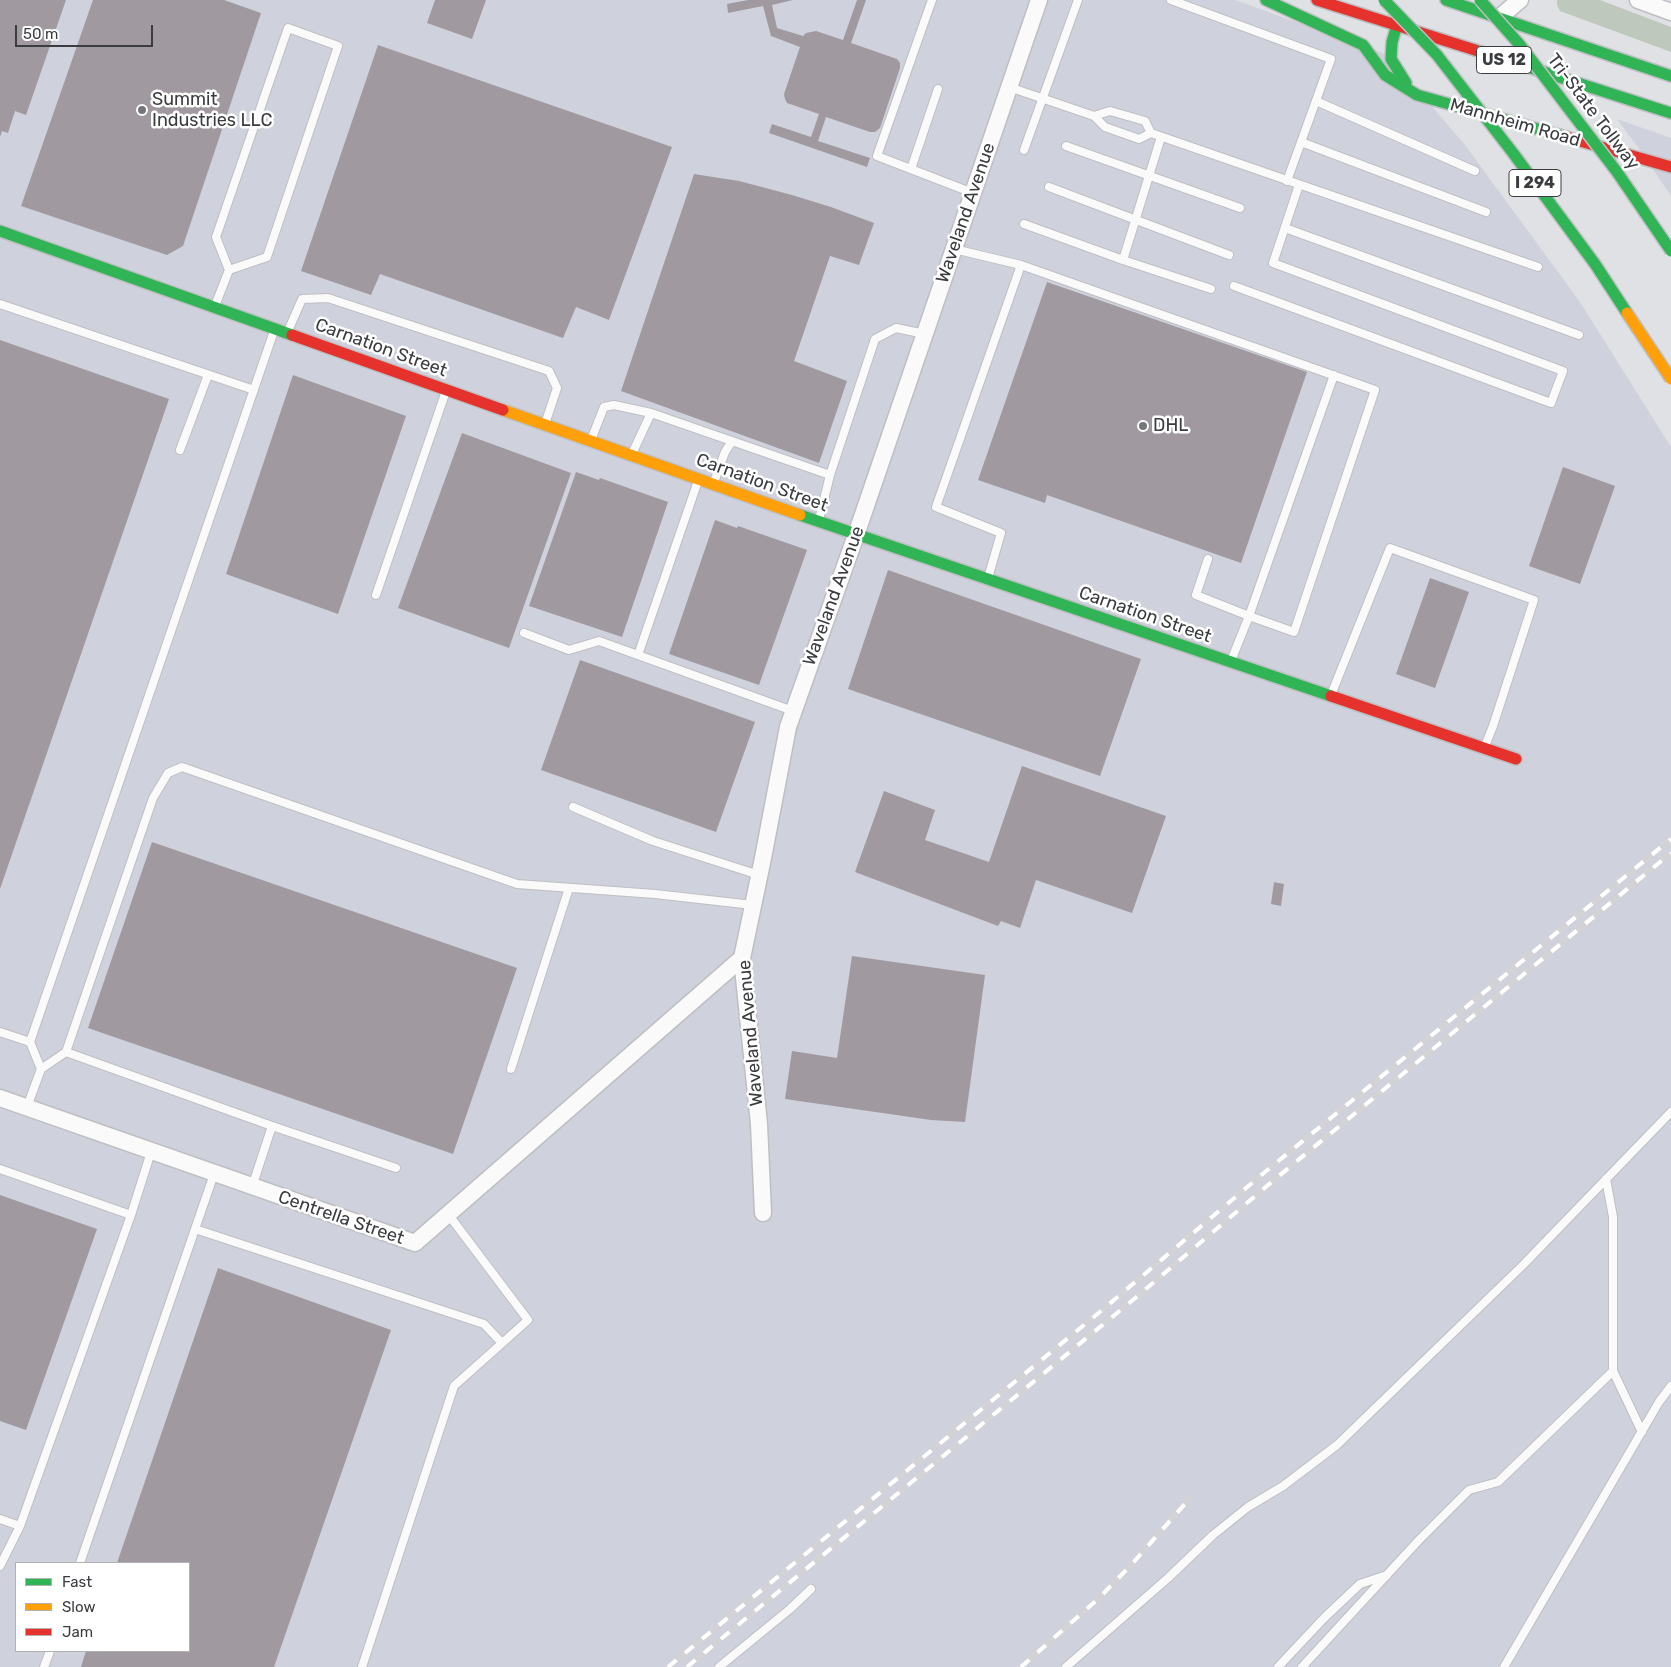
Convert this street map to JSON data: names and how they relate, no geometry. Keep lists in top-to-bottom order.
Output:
{
  "streets": {
    "main road": [
      "US 12",
      "Tri-State Tollway",
      "Mannheim Road",
      "I 294",
      "Carnation Street"
    ],
    "street": ["Waveland Avenue", "Centrella Street"]
  },
  "crossings": [
    ["Waveland Avenue", "Carnation Street"],
    ["Waveland Avenue", "Centrella Street"]
  ],
  "places": ["Summit Industries LLC", "DHL"],
  "legend": ["Fast", "Slow", "Jam"],
  "scale_bar": "50 m"
}
